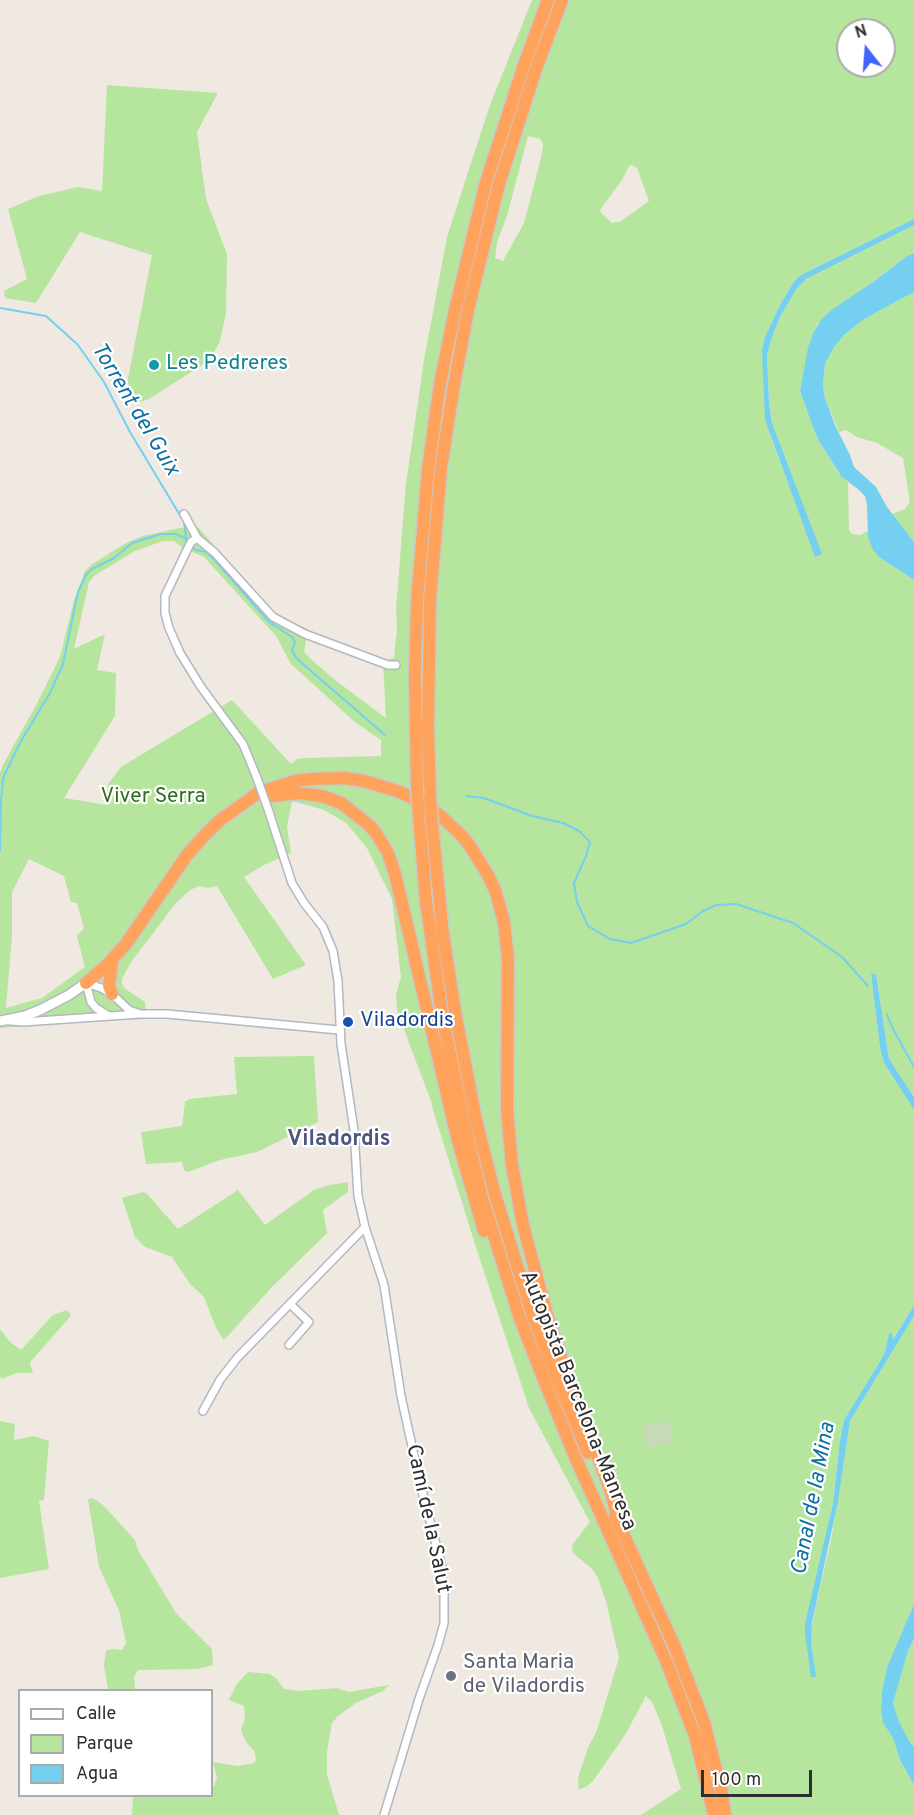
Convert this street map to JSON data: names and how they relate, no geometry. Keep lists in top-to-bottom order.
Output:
{
  "streets": {
    "highway": ["Autopista Barcelona-Manresa"],
    "street": ["Camí de la Salut"]
  },
  "districts": ["Viladordis"],
  "water": ["Torrent del Guix", "Canal de la Mina"],
  "parks": ["Viver Serra"],
  "places": ["Les Pedreres", "Viladordis", "Santa Maria de Viladordis"],
  "legend": ["Calle", "Parque", "Agua"],
  "scale_bar": "100 m",
  "north": "top"
}
